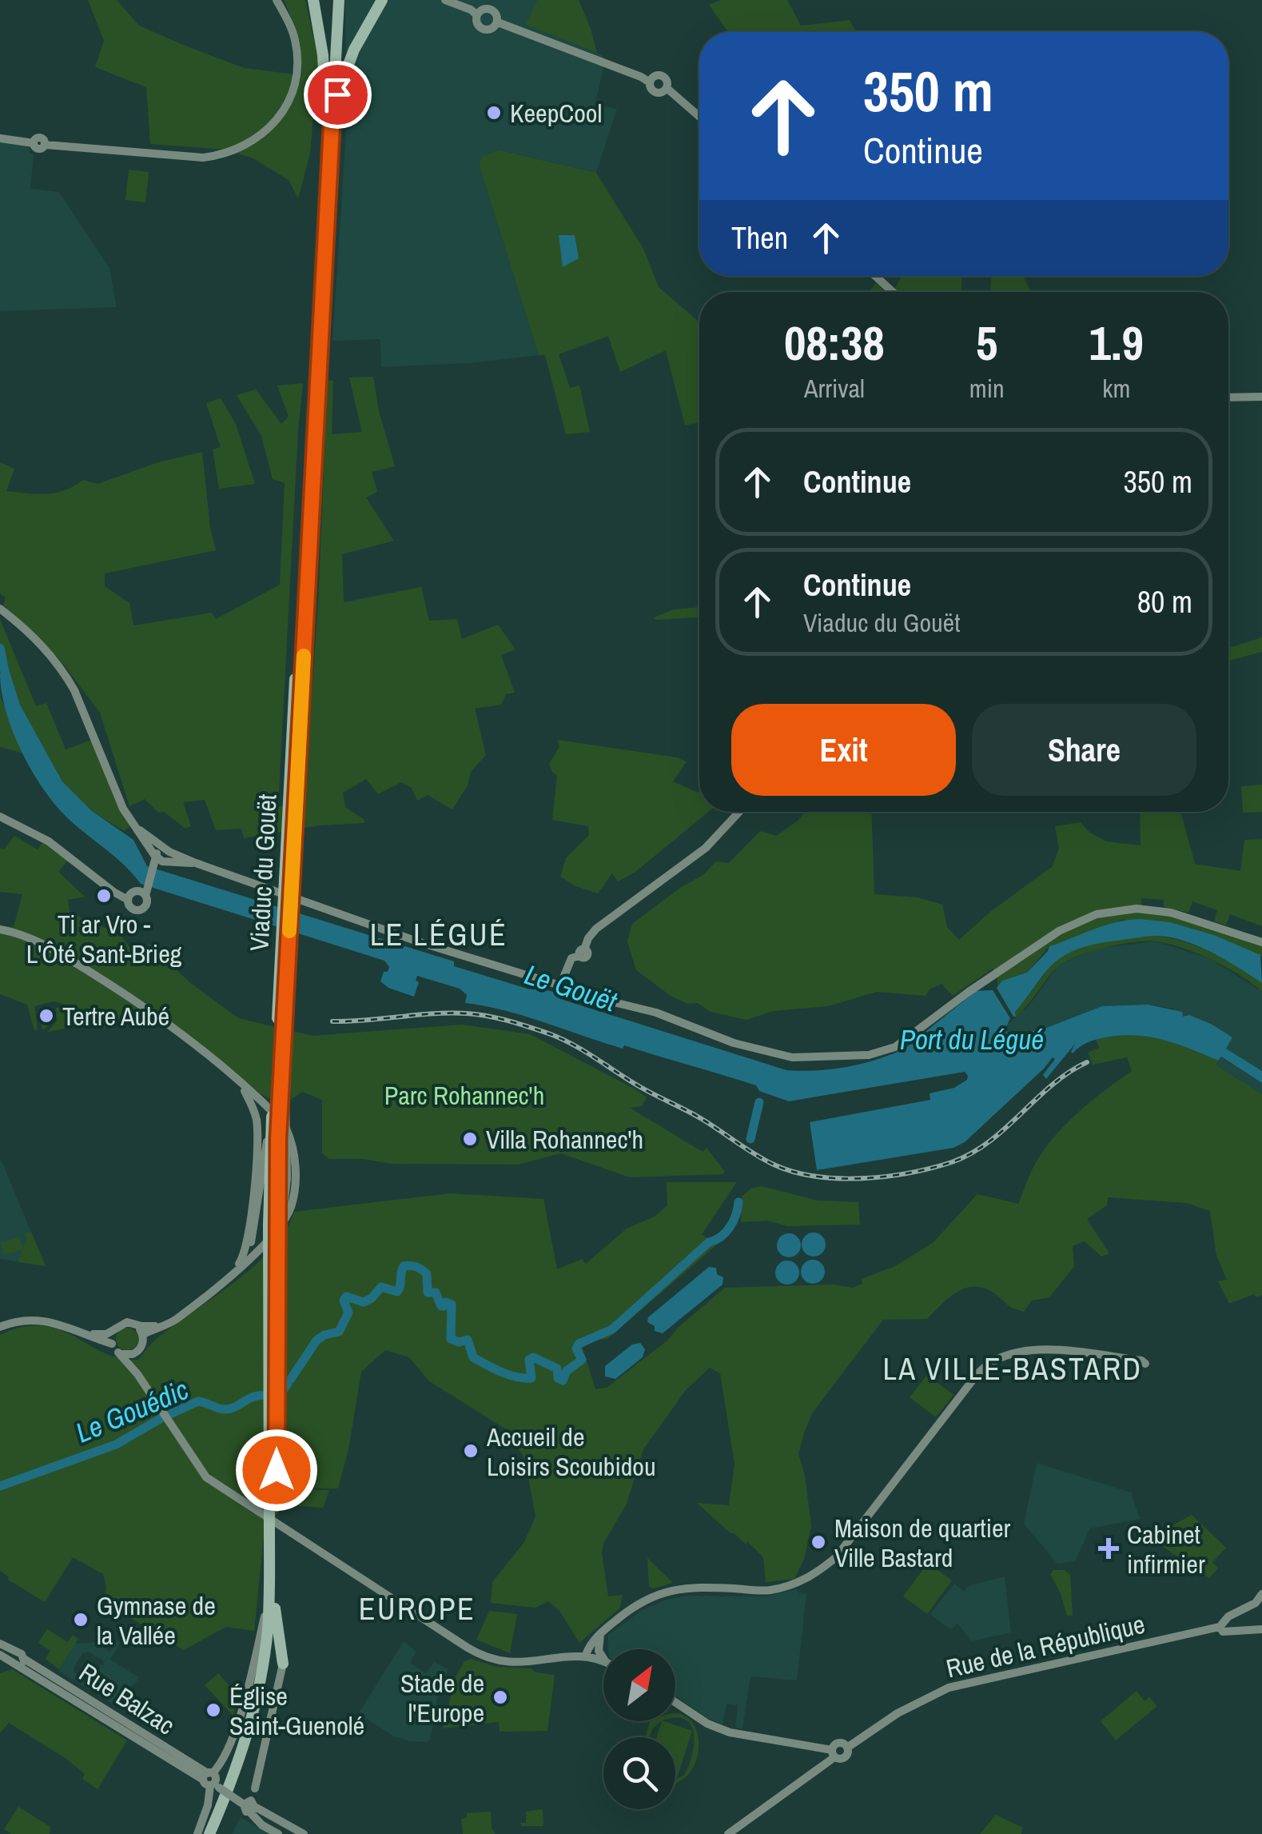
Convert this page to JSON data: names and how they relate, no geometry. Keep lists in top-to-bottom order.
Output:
{
  "streets": {
    "highway": ["Viaduc du Gouët"],
    "street": ["Rue de la République", "Rue Balzac"]
  },
  "districts": ["LE LÉGUÉ", "LA VILLE-BASTARD", "EUROPE"],
  "water": ["Le Gouët", "Port du Légué", "Le Gouédic"],
  "parks": ["Parc Rohannec'h"],
  "places": {
    "other": [
      "KeepCool",
      "Ti ar Vro - L'Ôté Sant-Brieg",
      "Tertre Aubé",
      "Villa Rohannec'h",
      "Accueil de Loisirs Scoubidou",
      "Maison de quartier Ville Bastard",
      "Gymnase de la Vallée",
      "Stade de l'Europe",
      "Église Saint-Guenolé"
    ],
    "health": ["Cabinet infirmier"]
  },
  "north": "top right",
  "page": {
    "turn": ["350 m", "Continue"],
    "then": "Then",
    "eta": [
      "08:38",
      "Arrival",
      "5",
      "min",
      "1.9",
      "km"
    ],
    "list": [
      {
        "name": "Continue",
        "value": "350 m"
      },
      {
        "name": "Continue",
        "note": "Viaduc du Gouët",
        "value": "80 m"
      }
    ],
    "buttons": ["Exit", "Share"]
  }
}
